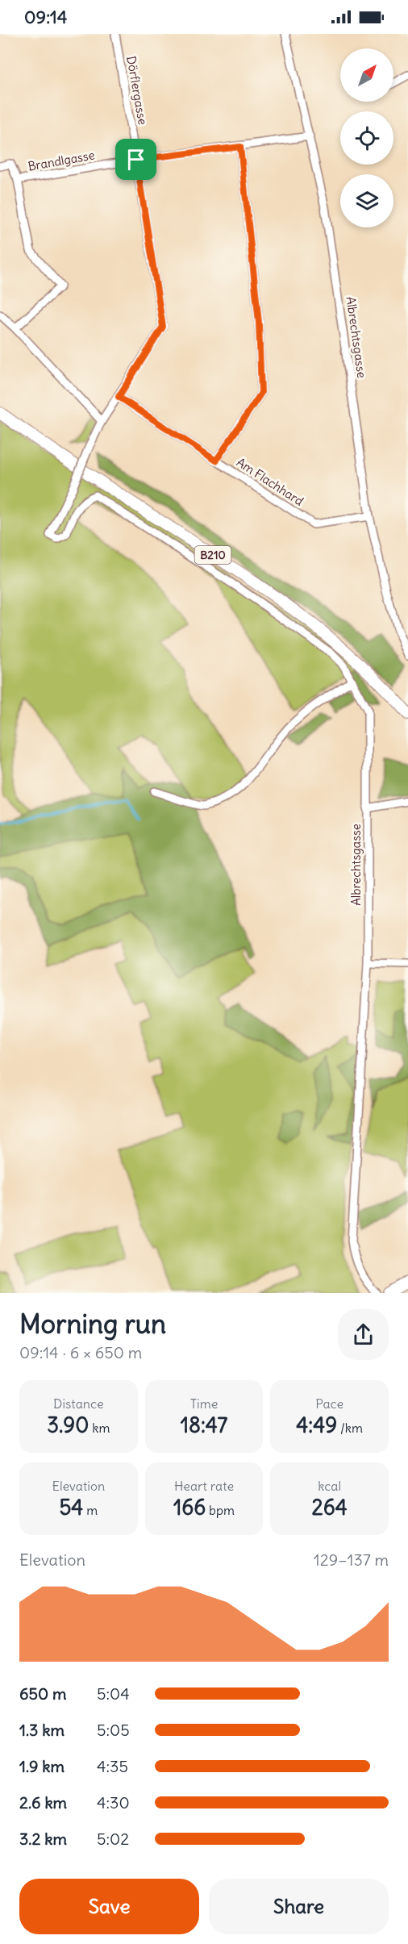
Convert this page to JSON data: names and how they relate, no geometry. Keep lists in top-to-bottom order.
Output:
{
  "streets": {
    "main road": ["B210"],
    "street": [
      "Dörflergasse",
      "Brandlgasse",
      "Albrechtsgasse",
      "Am Flachhard"
    ]
  },
  "crossings": [
    ["Dörflergasse", "Brandlgasse"],
    ["Dörflergasse", "Albrechtsgasse"],
    ["Dörflergasse", "Am Flachhard"],
    ["Brandlgasse", "Albrechtsgasse"],
    ["Albrechtsgasse", "Am Flachhard"]
  ],
  "north": "top right",
  "page": {
    "status": "09:14",
    "heading": ["Morning run", "09:14 · 6 × 650 m"],
    "stats": [
      ["Distance", "3.90 km"],
      ["Time", "18:47"],
      ["Pace", "4:49 /km"],
      ["Elevation", "54 m"],
      ["Heart rate", "166 bpm"],
      ["kcal", "264"]
    ],
    "chart": ["Elevation", "129–137 m"],
    "list": [
      {
        "name": "650 m",
        "note": "5:04"
      },
      {
        "name": "1.3 km",
        "note": "5:05"
      },
      {
        "name": "1.9 km",
        "note": "4:35"
      },
      {
        "name": "2.6 km",
        "note": "4:30"
      },
      {
        "name": "3.2 km",
        "note": "5:02"
      }
    ],
    "buttons": ["Save", "Share"]
  }
}
